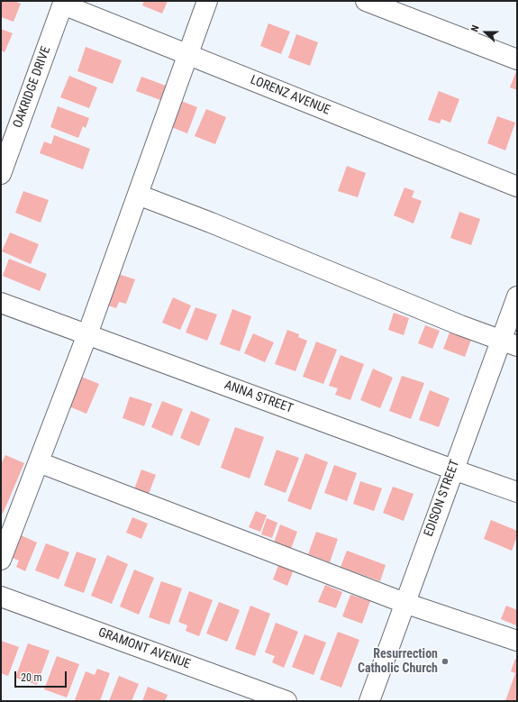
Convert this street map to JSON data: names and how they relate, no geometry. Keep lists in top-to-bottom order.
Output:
{
  "streets": {
    "street": [
      "OAKRIDGE DRIVE",
      "LORENZ AVENUE",
      "ANNA STREET",
      "EDISON STREET",
      "GRAMONT AVENUE"
    ]
  },
  "crossings": [
    ["OAKRIDGE DRIVE", "LORENZ AVENUE"],
    ["ANNA STREET", "EDISON STREET"]
  ],
  "places": ["Resurrection Catholic Church"],
  "scale_bar": "20 m",
  "north": "left"
}
